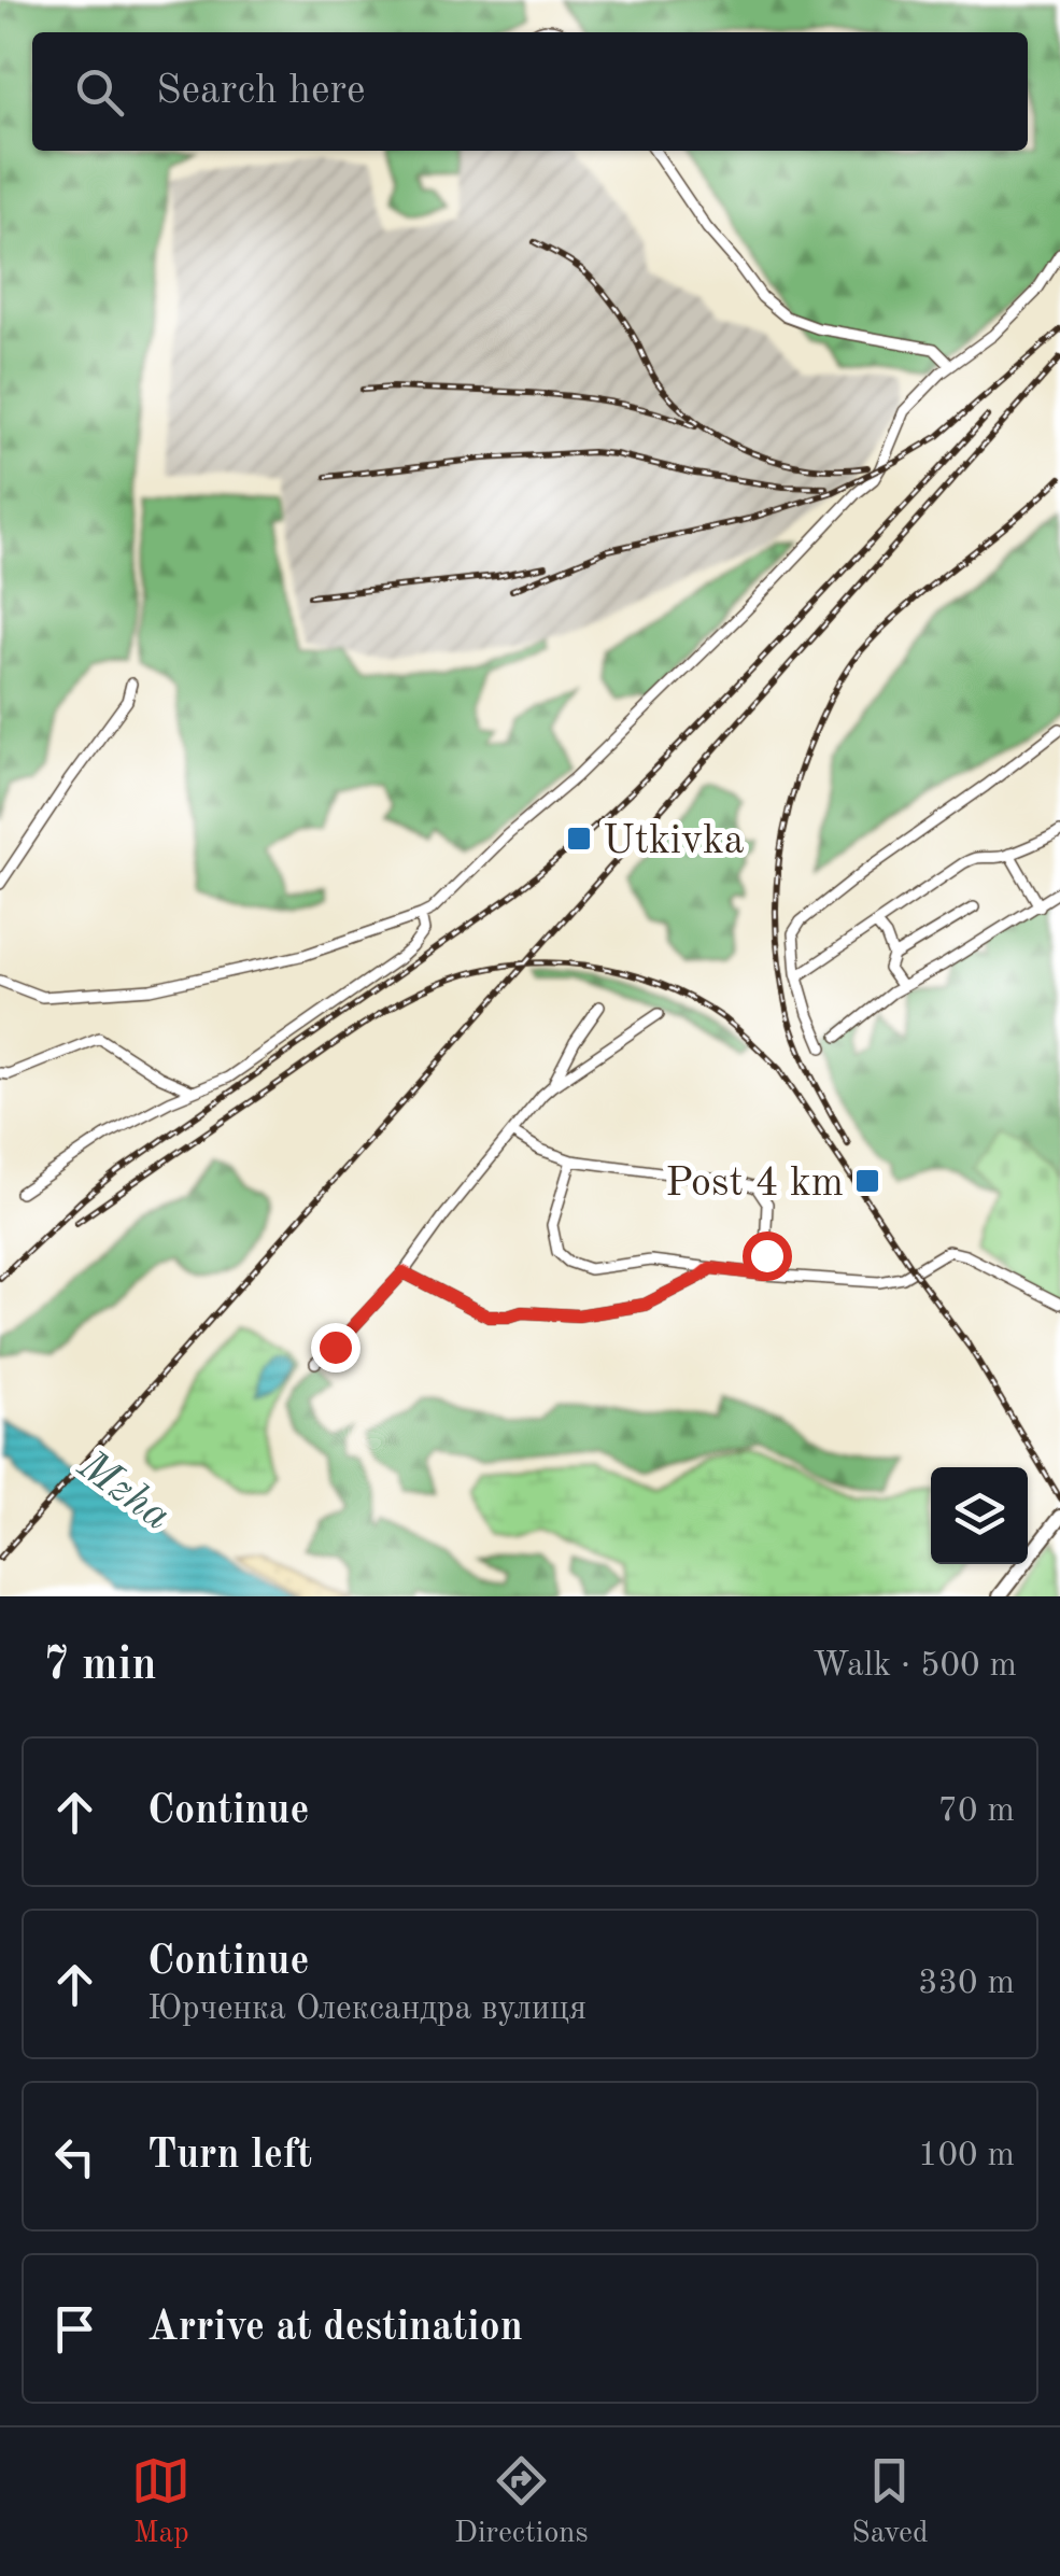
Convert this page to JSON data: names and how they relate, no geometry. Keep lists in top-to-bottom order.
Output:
{
  "water": ["Mzha"],
  "places": {
    "transit": ["Utkivka", "Post 4 km"]
  },
  "page": {
    "search": "Search here",
    "heading": ["7 min", "Walk · 500 m"],
    "list": [
      ["Continue", "70 m"],
      ["Continue", "Юрченка Олександра вулиця", "330 m"],
      ["Turn left", "100 m"],
      "Arrive at destination"
    ],
    "nav": ["Map", "Directions", "Saved"]
  }
}
